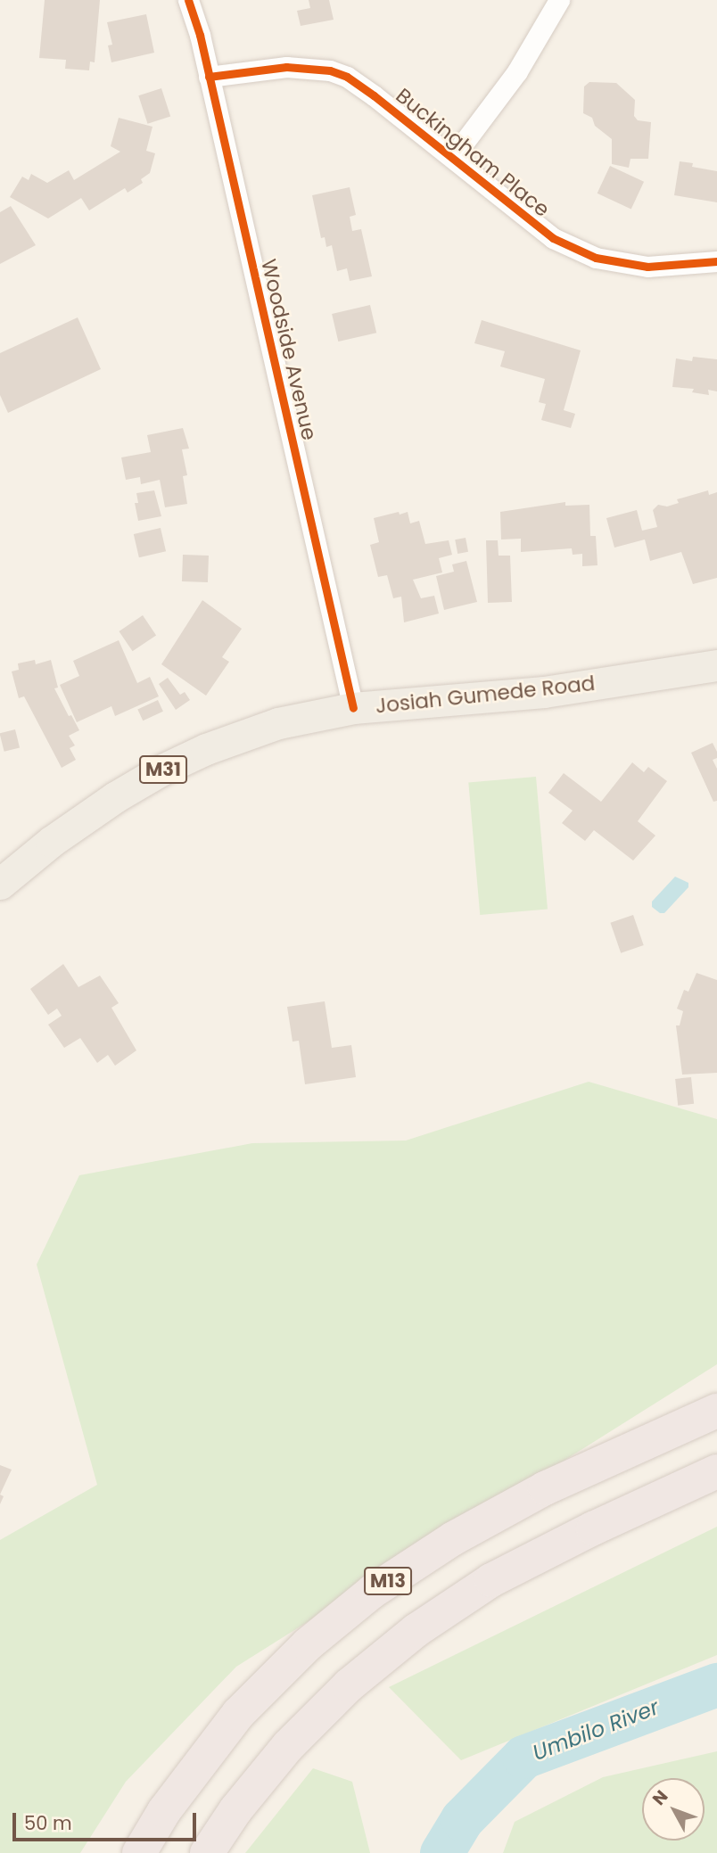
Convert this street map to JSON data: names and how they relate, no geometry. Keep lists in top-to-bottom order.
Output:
{
  "streets": {
    "highway": ["M13"],
    "main road": ["Josiah Gumede Road", "M31"],
    "street": ["Buckingham Place", "Woodside Avenue"]
  },
  "crossings": [
    ["Buckingham Place", "Woodside Avenue"],
    ["Woodside Avenue", "Josiah Gumede Road"]
  ],
  "water": ["Umbilo River"],
  "scale_bar": "50 m",
  "north": "top left"
}
